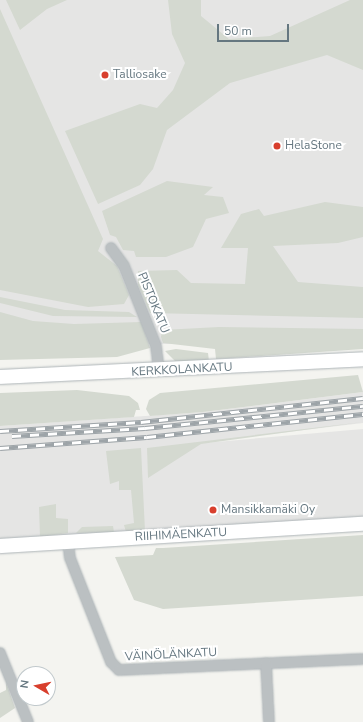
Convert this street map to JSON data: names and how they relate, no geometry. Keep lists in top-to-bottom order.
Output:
{
  "streets": {
    "main road": ["KERKKOLANKATU", "RIIHIMÄENKATU"],
    "street": ["PISTOKATU", "VÄINÖLÄNKATU"]
  },
  "crossings": [
    ["PISTOKATU", "KERKKOLANKATU"],
    ["RIIHIMÄENKATU", "VÄINÖLÄNKATU"]
  ],
  "places": ["Talliosake", "HelaStone", "Mansikkamäki Oy"],
  "scale_bar": "50 m",
  "north": "left"
}
